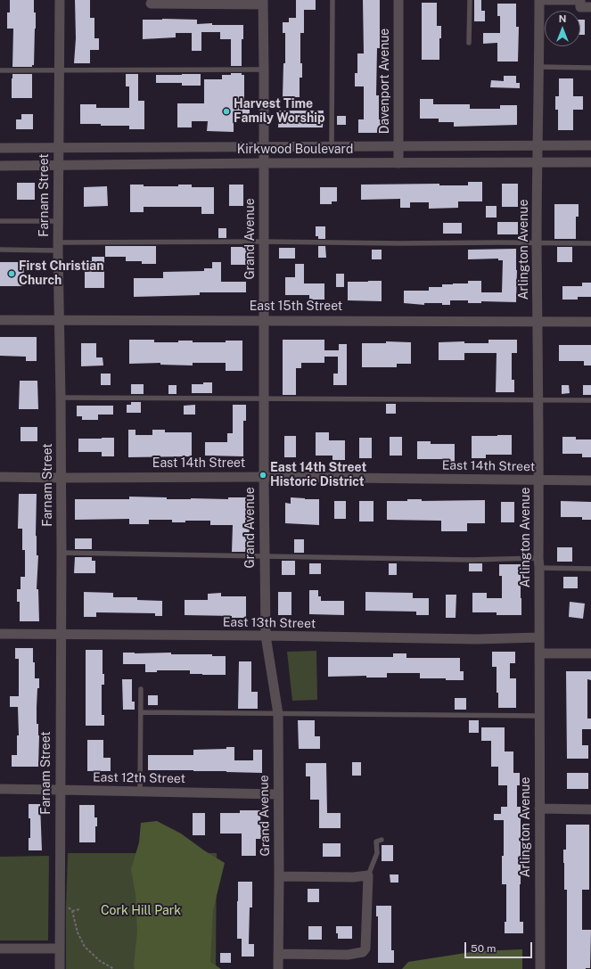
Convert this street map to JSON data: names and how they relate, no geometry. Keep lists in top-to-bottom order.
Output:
{
  "streets": {
    "street": [
      "Davenport Avenue",
      "Kirkwood Boulevard",
      "Farnam Street",
      "Grand Avenue",
      "Arlington Avenue",
      "East 15th Street",
      "East 14th Street",
      "East 13th Street",
      "East 12th Street"
    ]
  },
  "crossings": [
    ["Davenport Avenue", "Kirkwood Boulevard"],
    ["Kirkwood Boulevard", "Farnam Street"],
    ["Kirkwood Boulevard", "Grand Avenue"],
    ["Kirkwood Boulevard", "Arlington Avenue"],
    ["Farnam Street", "East 15th Street"],
    ["Farnam Street", "East 14th Street"],
    ["Farnam Street", "East 13th Street"],
    ["Farnam Street", "East 12th Street"],
    ["Grand Avenue", "East 15th Street"],
    ["Grand Avenue", "East 14th Street"],
    ["Grand Avenue", "East 13th Street"],
    ["Grand Avenue", "East 12th Street"],
    ["Arlington Avenue", "East 15th Street"],
    ["Arlington Avenue", "East 14th Street"],
    ["Arlington Avenue", "East 13th Street"]
  ],
  "parks": ["Cork Hill Park"],
  "places": ["Harvest Time Family Worship", "First Christian Church", "East 14th Street Historic District"],
  "scale_bar": "50 m",
  "north": "top"
}
